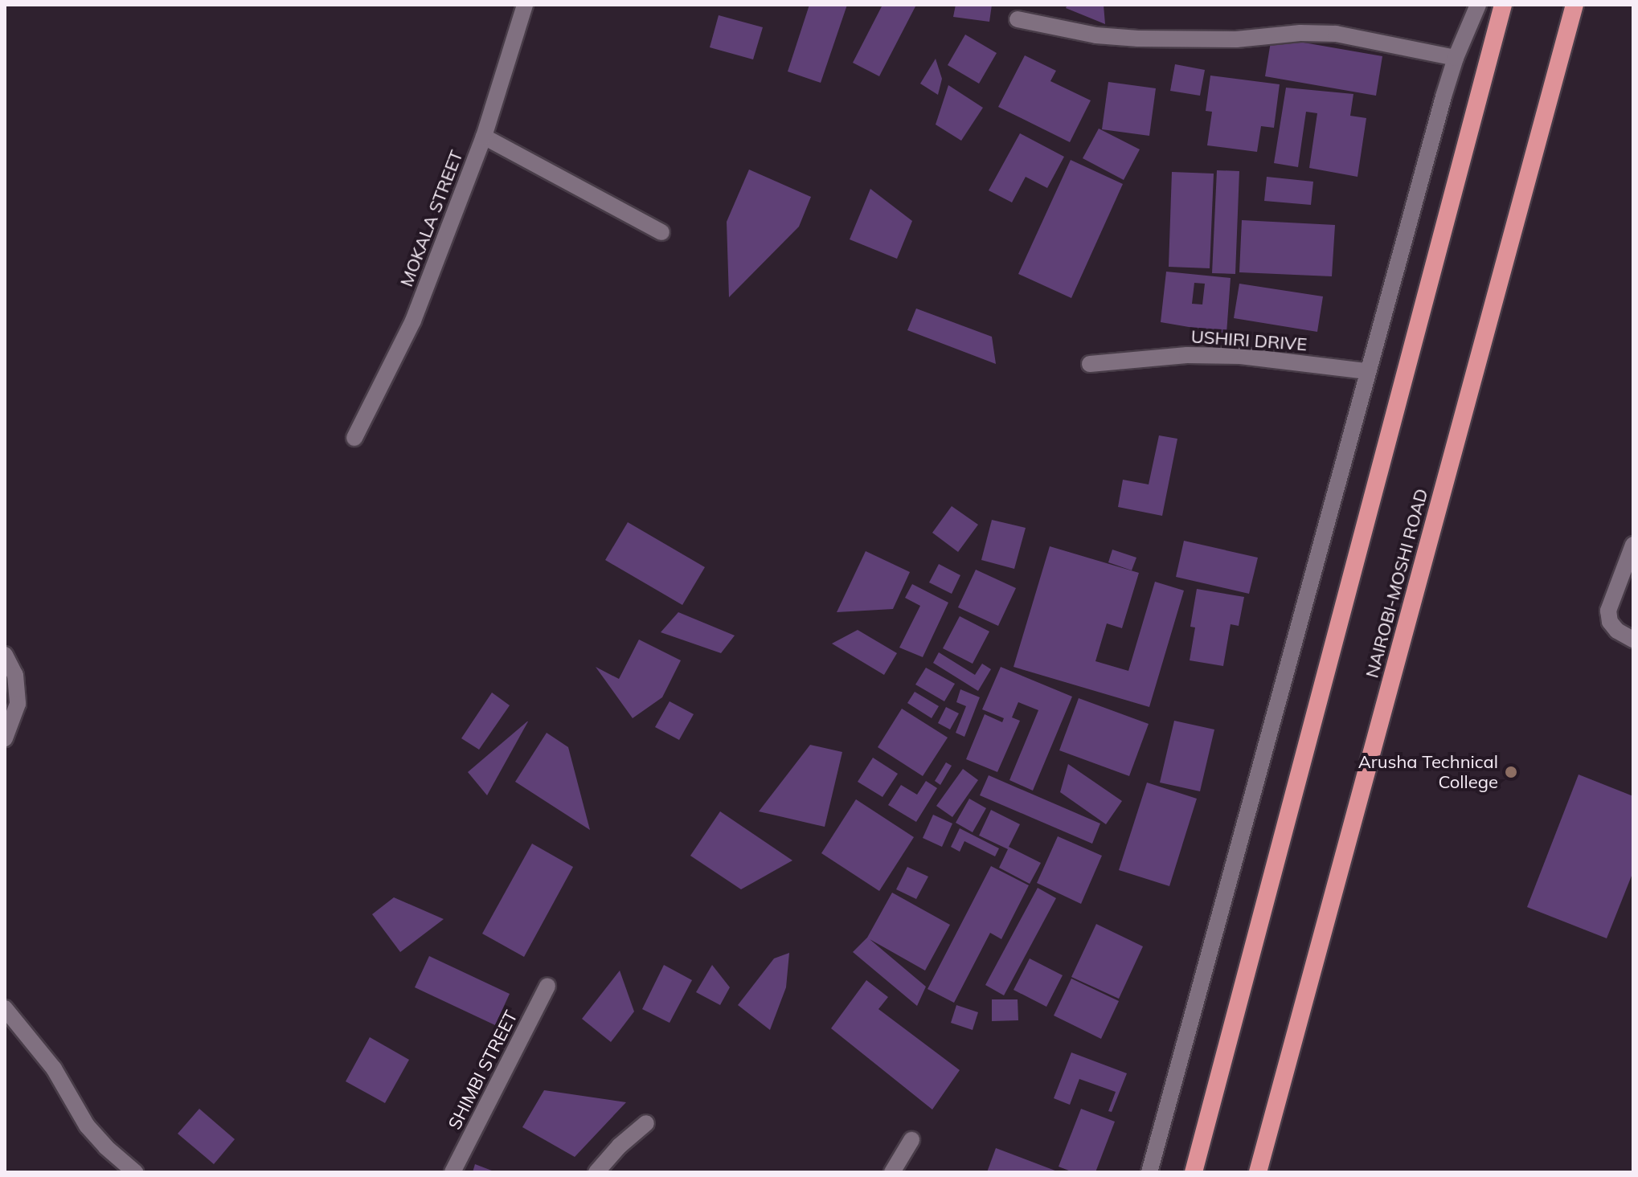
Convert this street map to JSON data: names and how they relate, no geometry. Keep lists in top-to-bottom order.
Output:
{
  "streets": {
    "highway": ["NAIROBI-MOSHI ROAD"],
    "street": ["MOKALA STREET", "USHIRI DRIVE", "SHIMBI STREET"]
  },
  "places": ["Arusha Technical College"]
}
